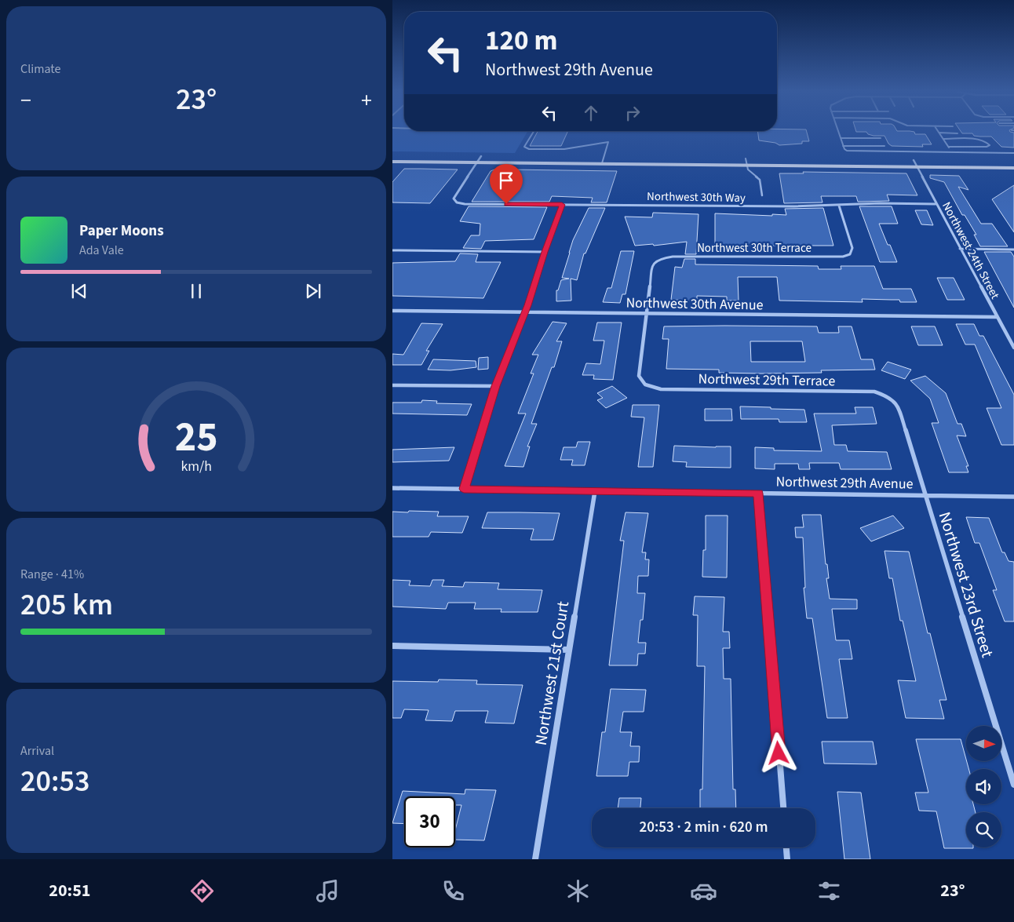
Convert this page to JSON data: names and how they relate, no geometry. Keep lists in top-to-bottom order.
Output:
{
  "streets": {
    "street": [
      "Northwest 30th Way",
      "Northwest 30th Terrace",
      "Northwest 24th Street",
      "Northwest 30th Avenue",
      "Northwest 29th Terrace",
      "Northwest 29th Avenue",
      "Northwest 23rd Street",
      "Northwest 21st Court"
    ]
  },
  "crossings": [
    ["Northwest 30th Way", "Northwest 30th Terrace"],
    ["Northwest 30th Way", "Northwest 24th Street"],
    ["Northwest 30th Terrace", "Northwest 30th Avenue"],
    ["Northwest 30th Terrace", "Northwest 29th Terrace"],
    ["Northwest 24th Street", "Northwest 30th Avenue"],
    ["Northwest 30th Avenue", "Northwest 29th Terrace"],
    ["Northwest 29th Terrace", "Northwest 23rd Street"],
    ["Northwest 29th Avenue", "Northwest 23rd Street"],
    ["Northwest 29th Avenue", "Northwest 21st Court"]
  ],
  "north": "right",
  "page": {
    "tile": [
      "Climate",
      ["Range · 41%", "205 km"],
      ["Arrival", "20:53"]
    ],
    "turn": ["120 m", "Northwest 29th Avenue"],
    "heat": ["−", "23°", "+"],
    "song": ["Paper Moons", "Ada Vale"],
    "limit": "30",
    "trip": "20:53 · 2 min · 620 m",
    "tabs": ["20:51", "23°"],
    "gauge": ["25", "km/h"]
  }
}
